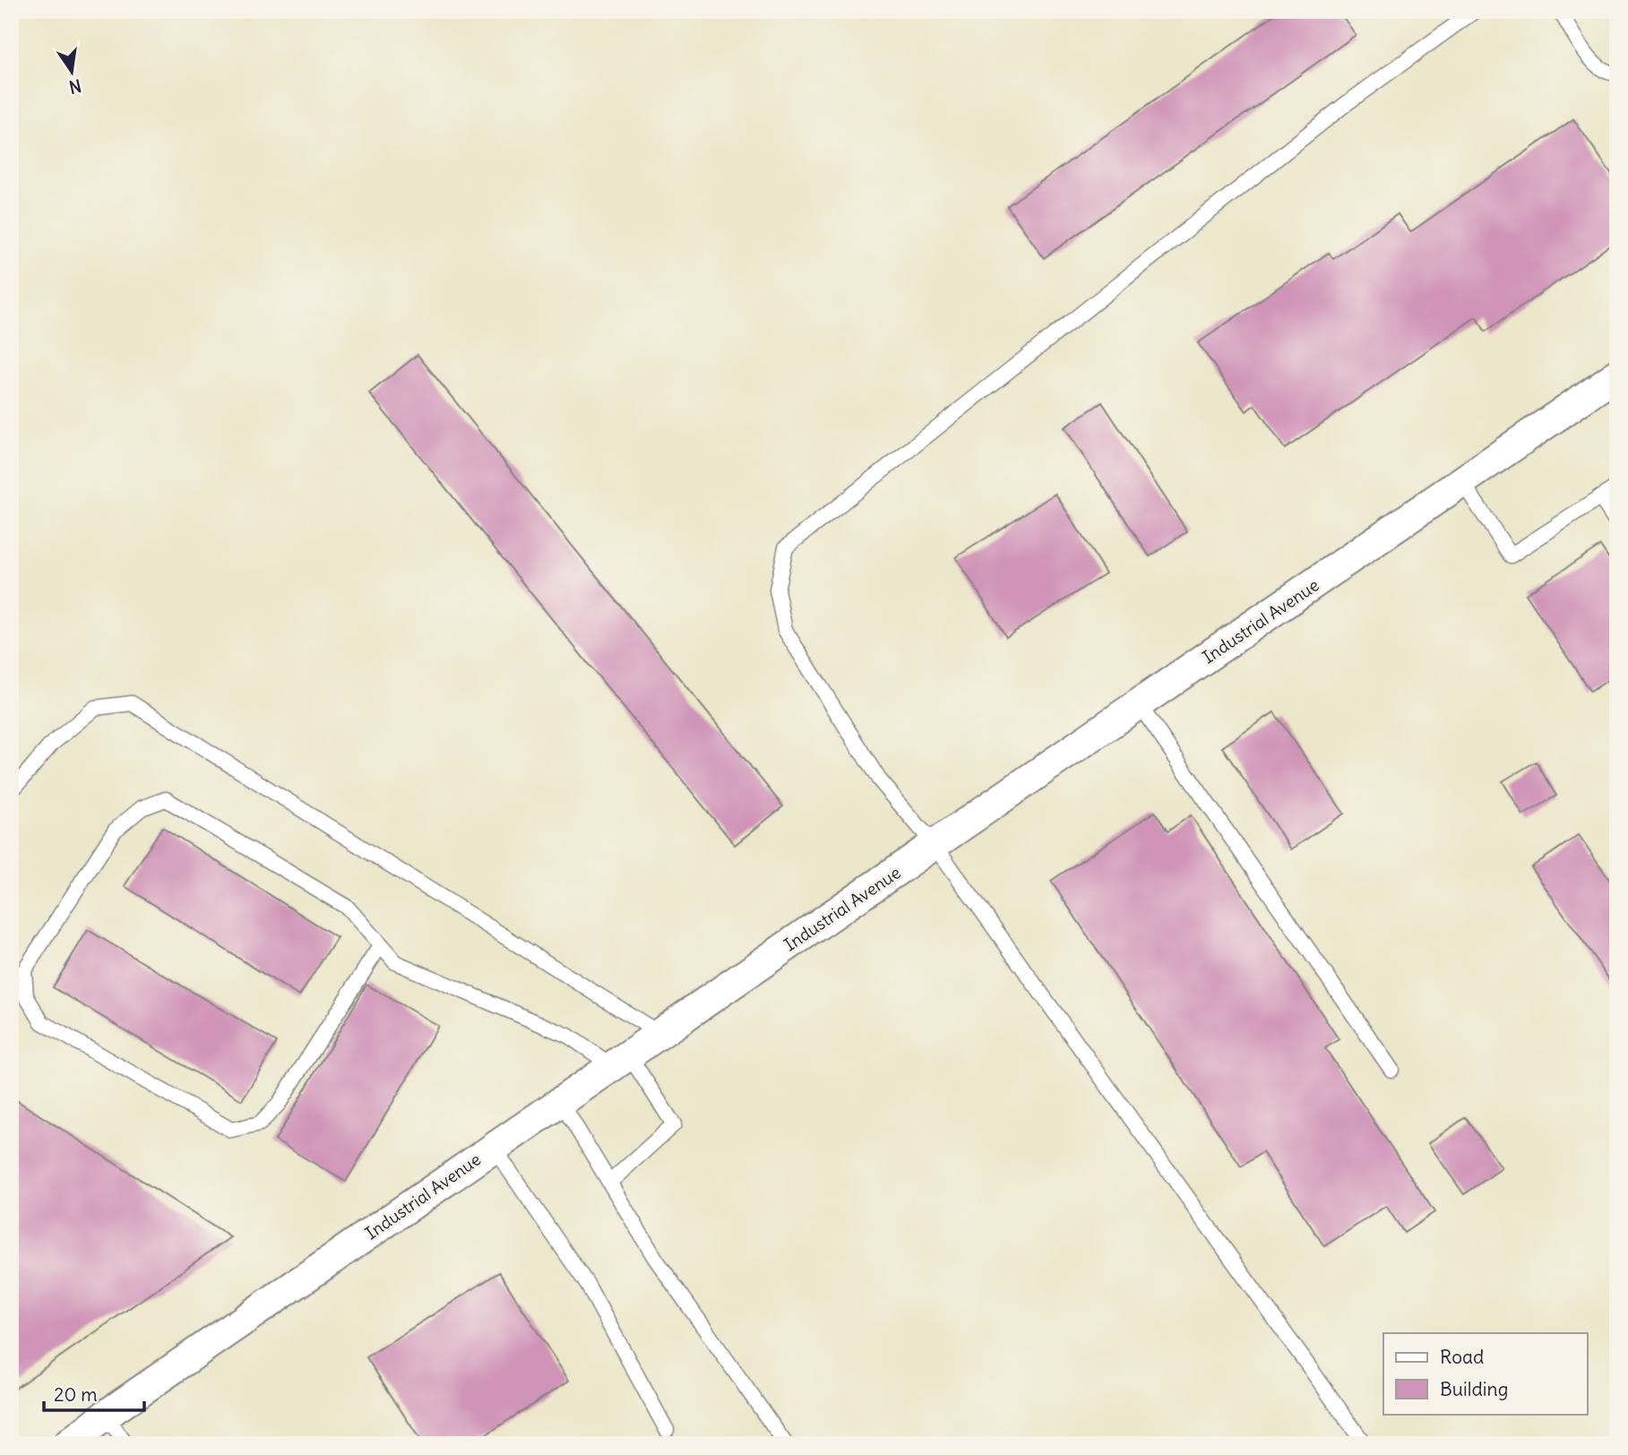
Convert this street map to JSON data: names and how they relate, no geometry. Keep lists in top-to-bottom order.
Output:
{
  "streets": {
    "street": ["Industrial Avenue"]
  },
  "legend": ["Road", "Building"],
  "scale_bar": "20 m",
  "north": "bottom"
}
